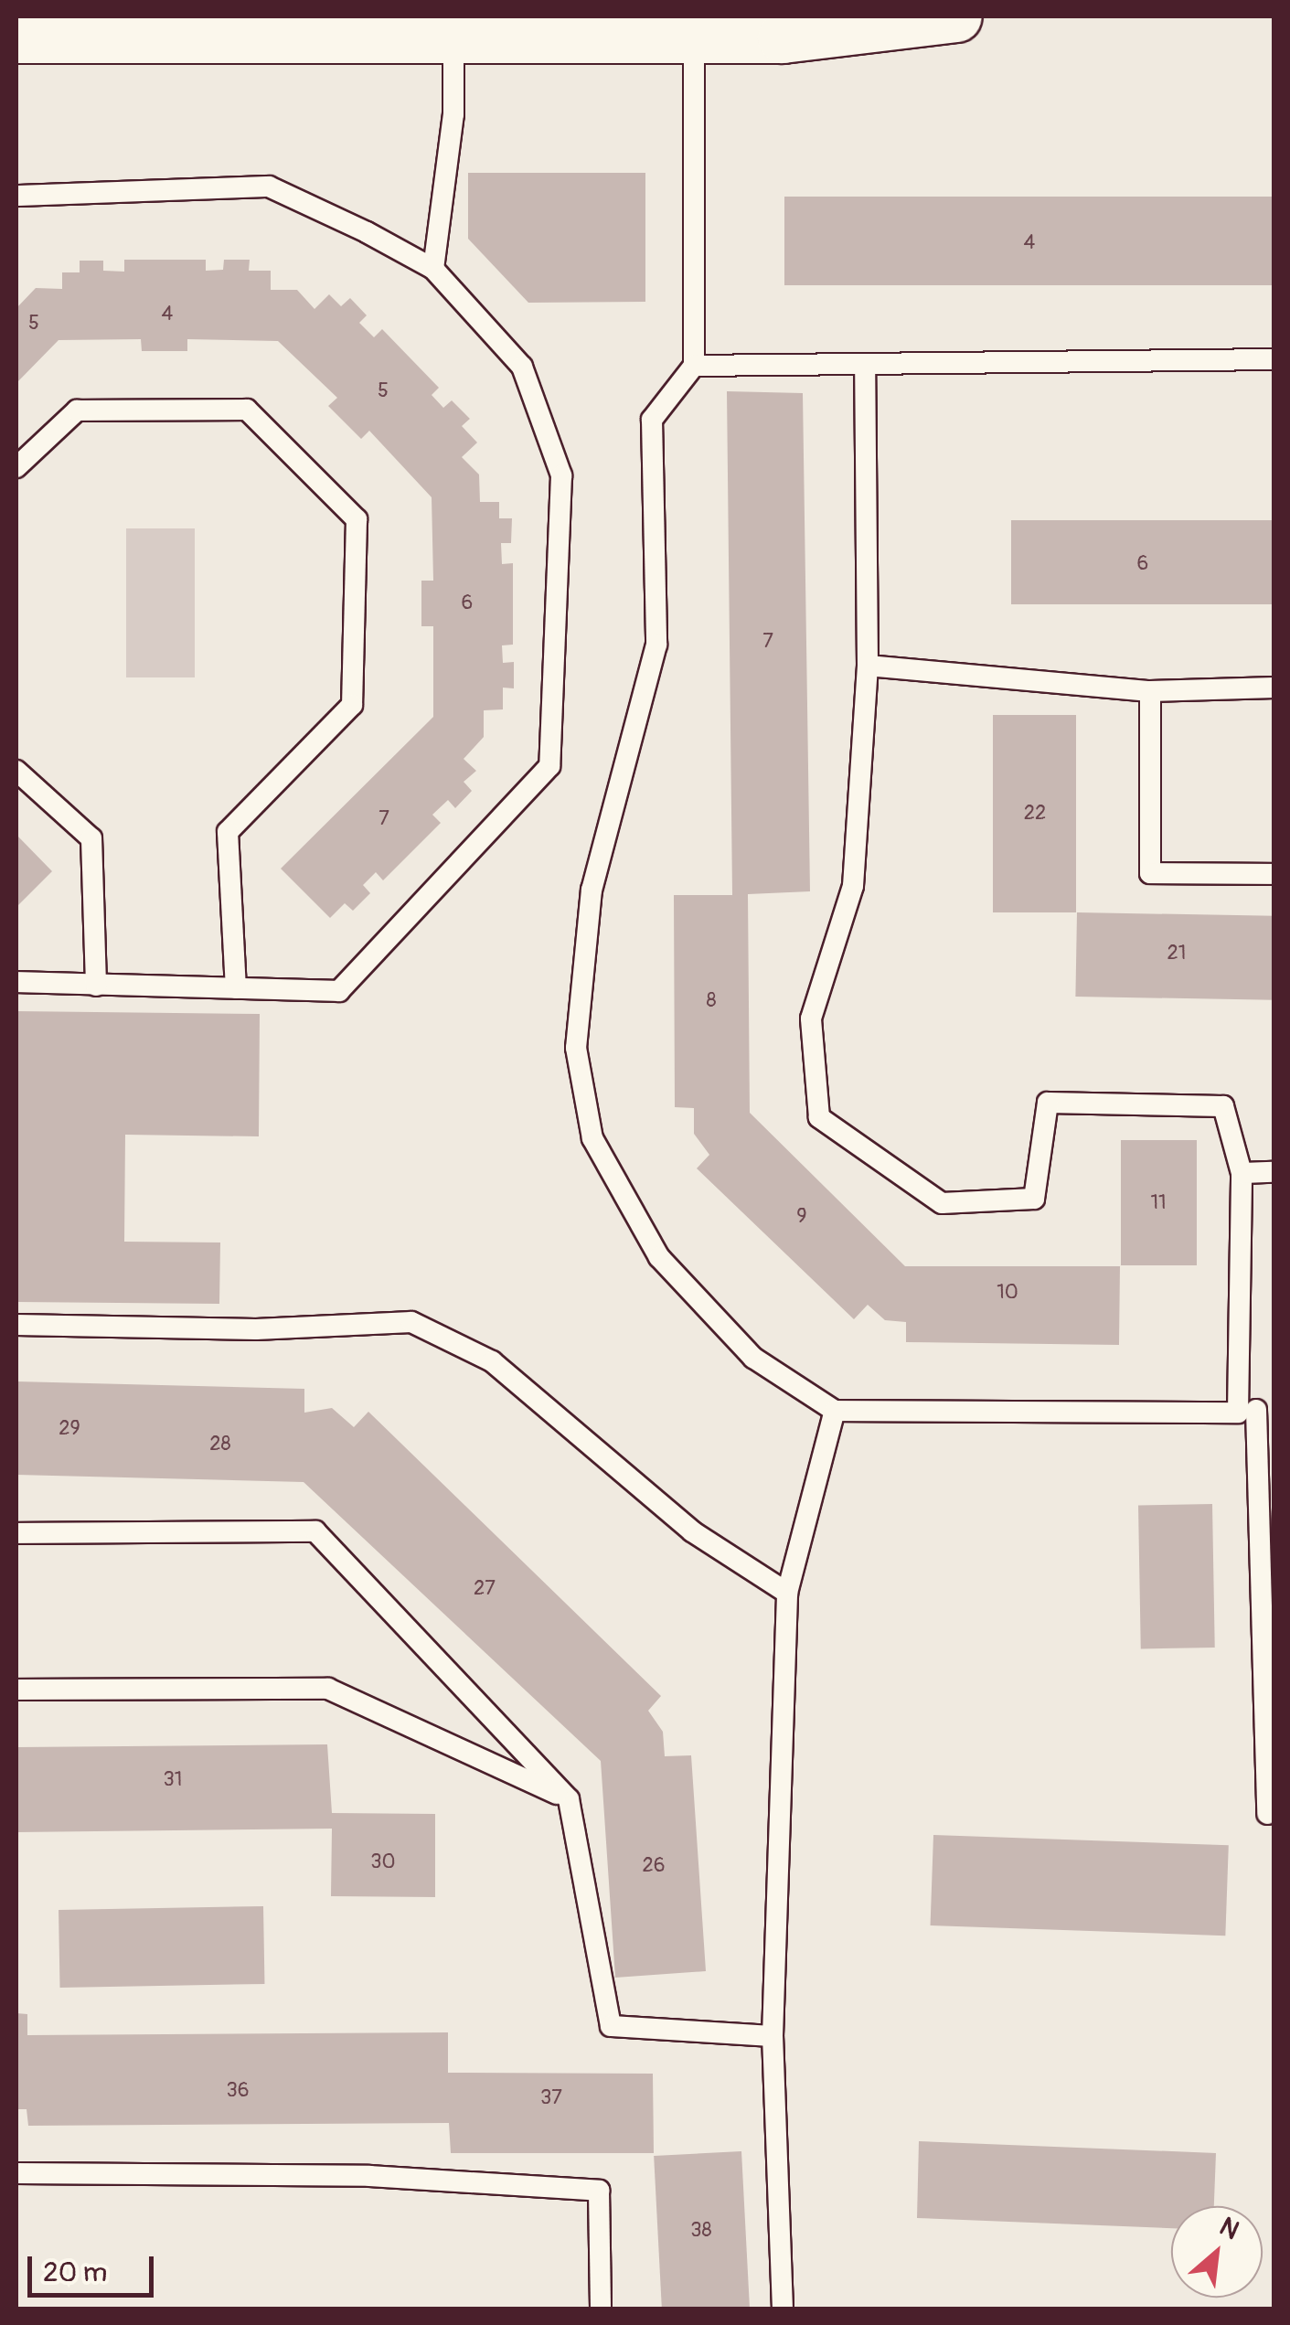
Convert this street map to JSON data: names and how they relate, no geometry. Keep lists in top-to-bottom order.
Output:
{
  "house_numbers": [
    "4",
    "4",
    "5",
    "5",
    "6",
    "6",
    "7",
    "22",
    "7",
    "21",
    "8",
    "11",
    "9",
    "10",
    "29",
    "28",
    "27",
    "31",
    "30",
    "26",
    "36",
    "37",
    "38"
  ],
  "scale_bar": "20 m",
  "north": "top right"
}
